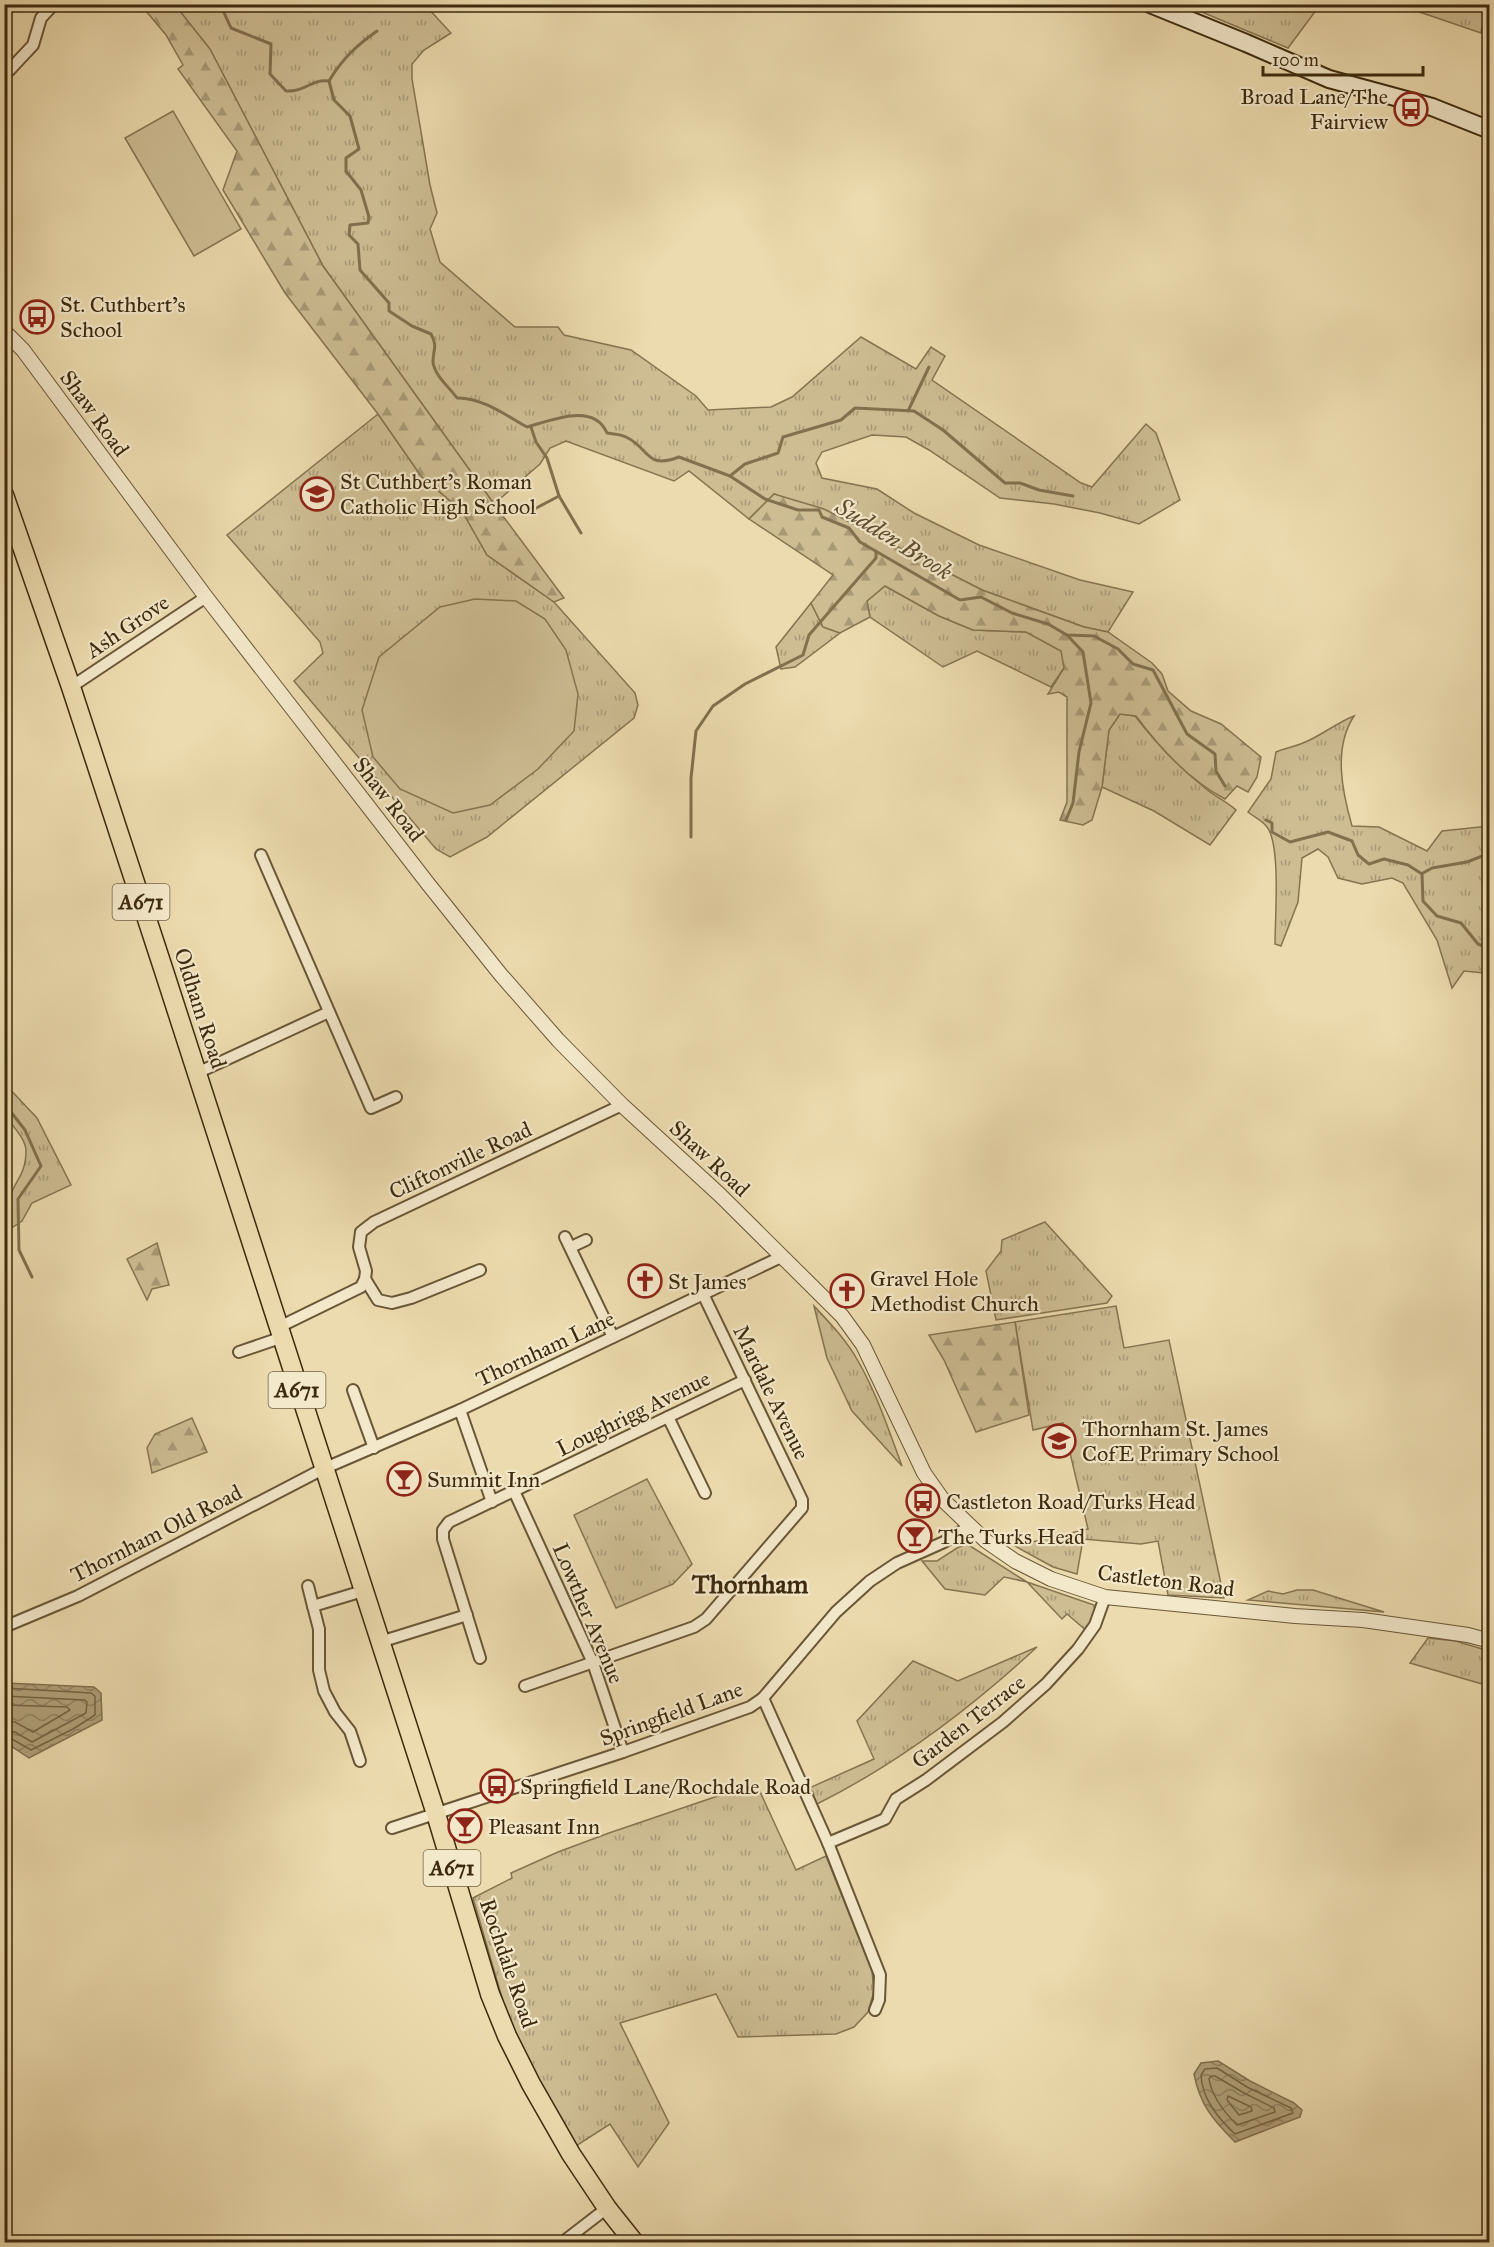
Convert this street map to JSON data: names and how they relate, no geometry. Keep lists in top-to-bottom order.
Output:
{
  "streets": {
    "main road": ["A671", "Oldham Road", "Rochdale Road"],
    "street": [
      "Shaw Road",
      "Ash Grove",
      "Cliftonville Road",
      "Thornham Lane",
      "Mardale Avenue",
      "Loughrigg Avenue",
      "Thornham Old Road",
      "Castleton Road",
      "Lowther Avenue",
      "Springfield Lane",
      "Garden Terrace"
    ]
  },
  "crossings": [
    ["Shaw Road", "Ash Grove"],
    ["Shaw Road", "Cliftonville Road"],
    ["Shaw Road", "Thornham Lane"],
    ["Shaw Road", "Castleton Road"],
    ["Ash Grove", "Oldham Road"],
    ["Oldham Road", "Thornham Lane"],
    ["Oldham Road", "Thornham Old Road"],
    ["Oldham Road", "Rochdale Road"],
    ["Thornham Lane", "Mardale Avenue"],
    ["Thornham Lane", "Thornham Old Road"],
    ["Thornham Lane", "Castleton Road"],
    ["Thornham Lane", "Rochdale Road"],
    ["Mardale Avenue", "Loughrigg Avenue"],
    ["Mardale Avenue", "Lowther Avenue"],
    ["Loughrigg Avenue", "Lowther Avenue"],
    ["Thornham Old Road", "Rochdale Road"],
    ["Castleton Road", "Springfield Lane"],
    ["Castleton Road", "Garden Terrace"],
    ["Lowther Avenue", "Springfield Lane"],
    ["Springfield Lane", "Rochdale Road"]
  ],
  "districts": ["Thornham"],
  "water": ["Sudden Brook"],
  "places": {
    "bus stop": [
      "Broad Lane/The Fairview",
      "St. Cuthbert's School",
      "Castleton Road/Turks Head",
      "Springfield Lane/Rochdale Road"
    ],
    "school or university": ["St Cuthbert's Roman Catholic High School", "Thornham St. James CofE Primary School"],
    "church": ["St James", "Gravel Hole Methodist Church"],
    "bar": ["Summit Inn", "The Turks Head", "Pleasant Inn"]
  },
  "scale_bar": "100 m"
}
